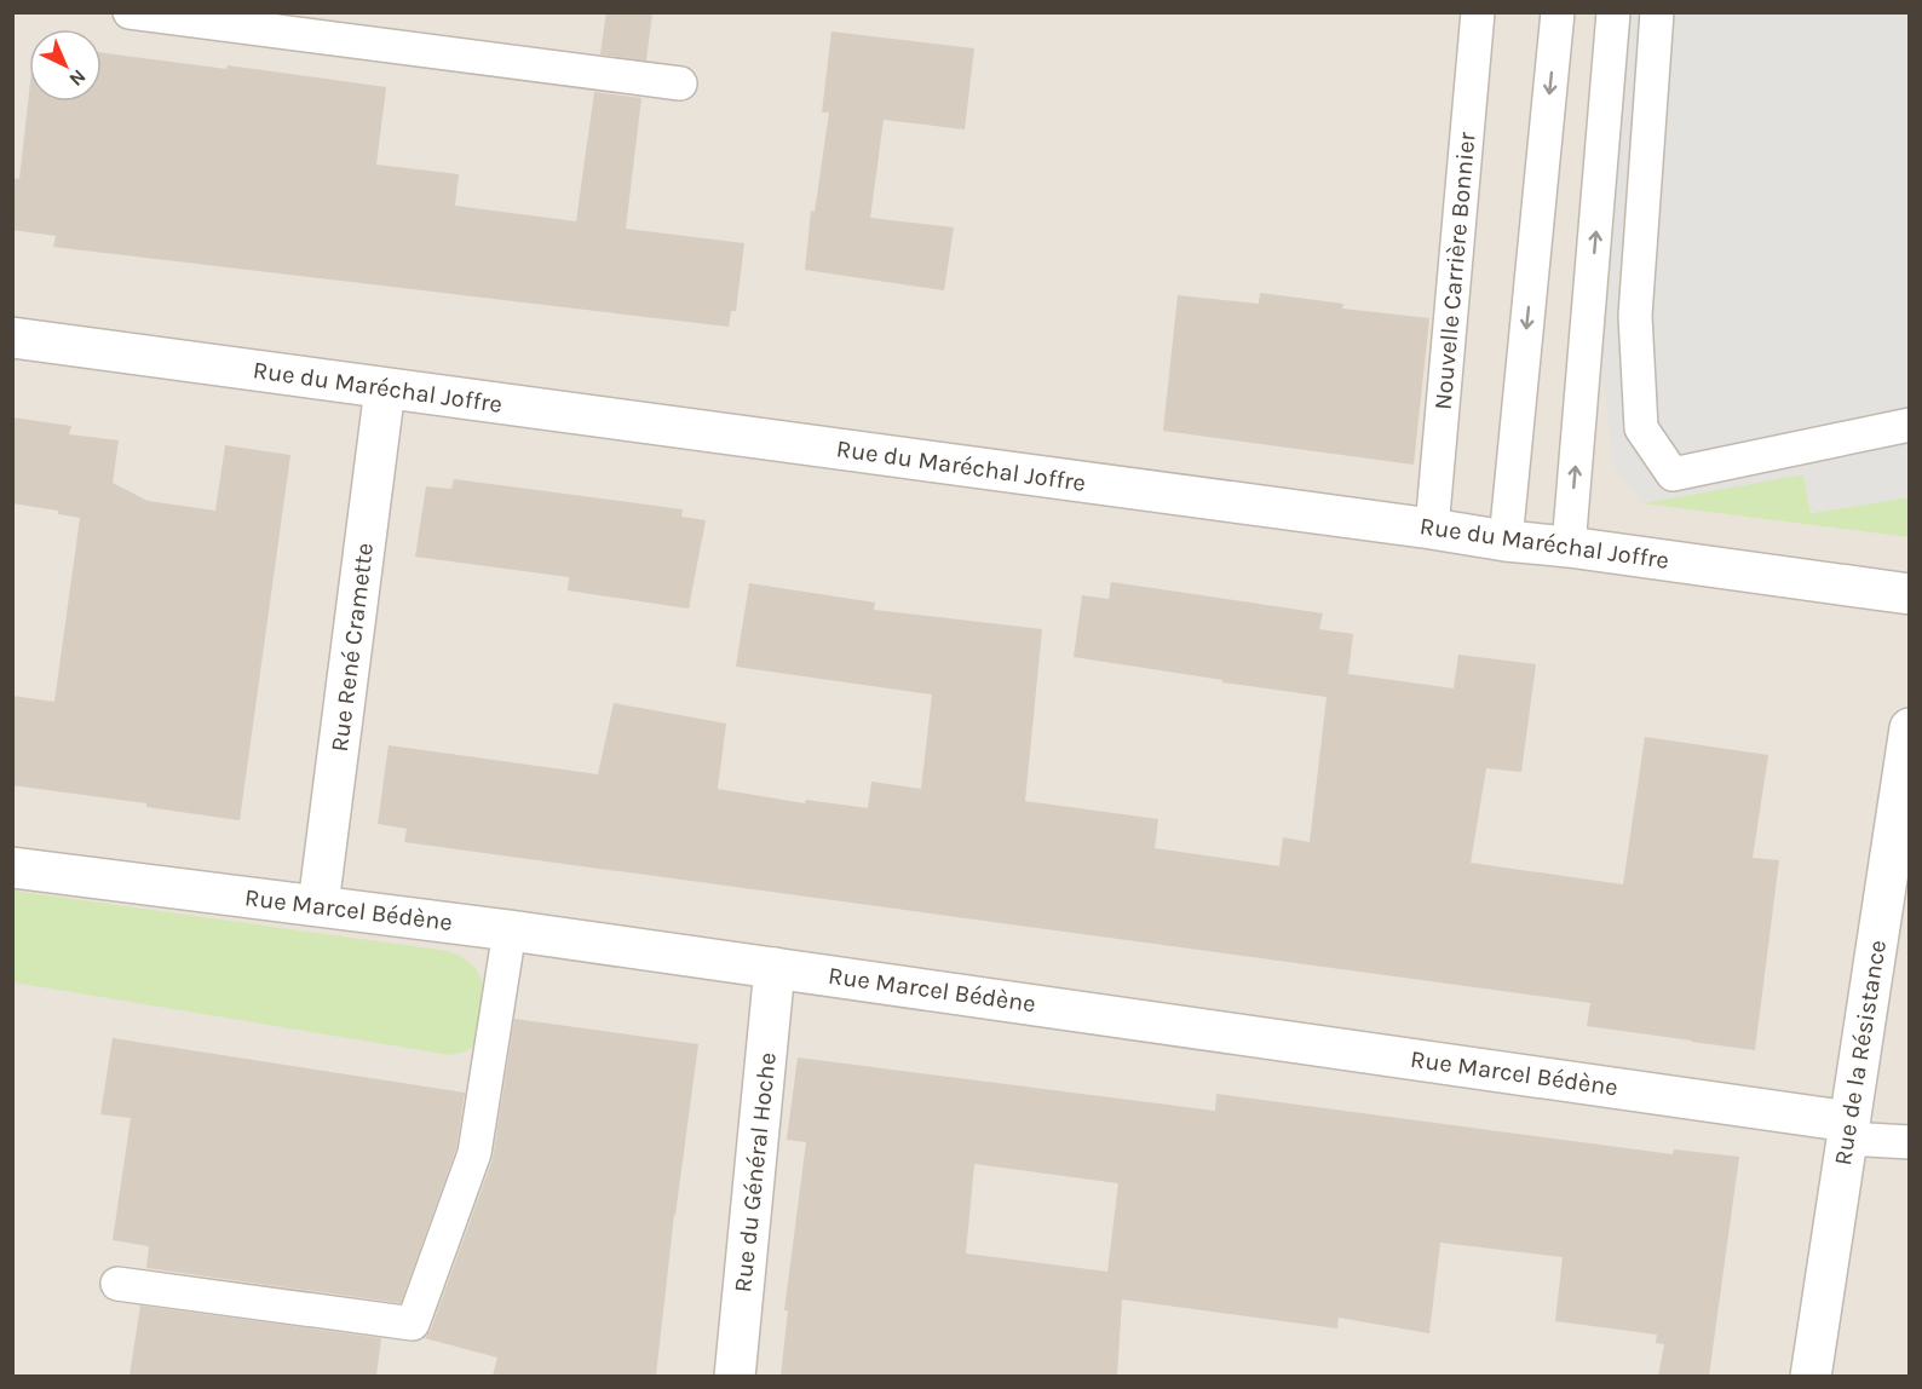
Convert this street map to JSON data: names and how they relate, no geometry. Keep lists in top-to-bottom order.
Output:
{
  "streets": {
    "street": [
      "Rue du Maréchal Joffre",
      "Rue René Cramette",
      "Rue Marcel Bédène",
      "Rue de la Résistance",
      "Rue du Général Hoche"
    ],
    "lane": ["Nouvelle Carrière Bonnier"]
  },
  "crossings": [
    ["Nouvelle Carrière Bonnier", "Rue du Maréchal Joffre"],
    ["Rue du Maréchal Joffre", "Rue René Cramette"],
    ["Rue René Cramette", "Rue Marcel Bédène"],
    ["Rue Marcel Bédène", "Rue de la Résistance"],
    ["Rue Marcel Bédène", "Rue du Général Hoche"]
  ],
  "north": "bottom right"
}
